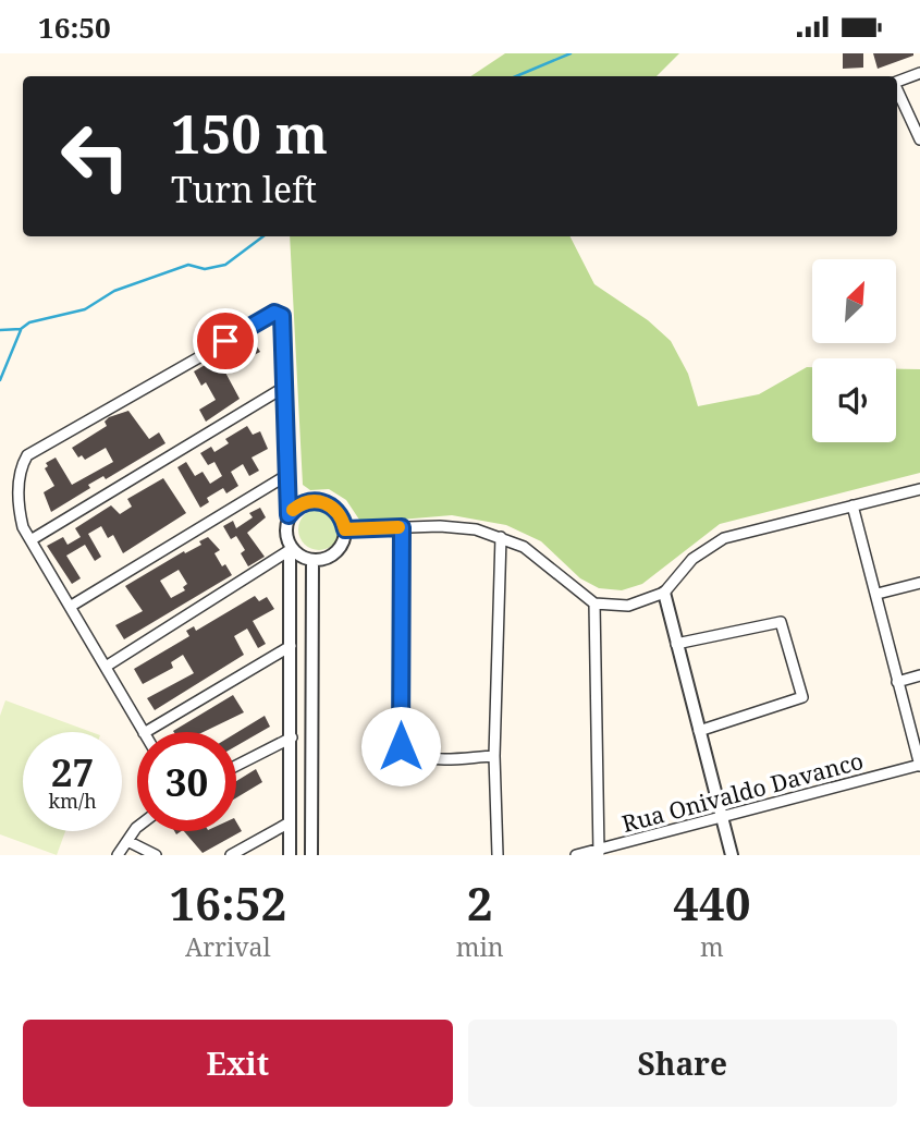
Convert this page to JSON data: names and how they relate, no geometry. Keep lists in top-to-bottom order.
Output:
{
  "streets": {
    "street": ["Rua Onivaldo Davanco"]
  },
  "north": "top right",
  "page": {
    "status": "16:50",
    "turn": ["150 m", "Turn left"],
    "speed": "27 km/h",
    "limit": "30",
    "eta": [
      "16:52",
      "Arrival",
      "2",
      "min",
      "440",
      "m"
    ],
    "buttons": ["Exit", "Share"]
  }
}
